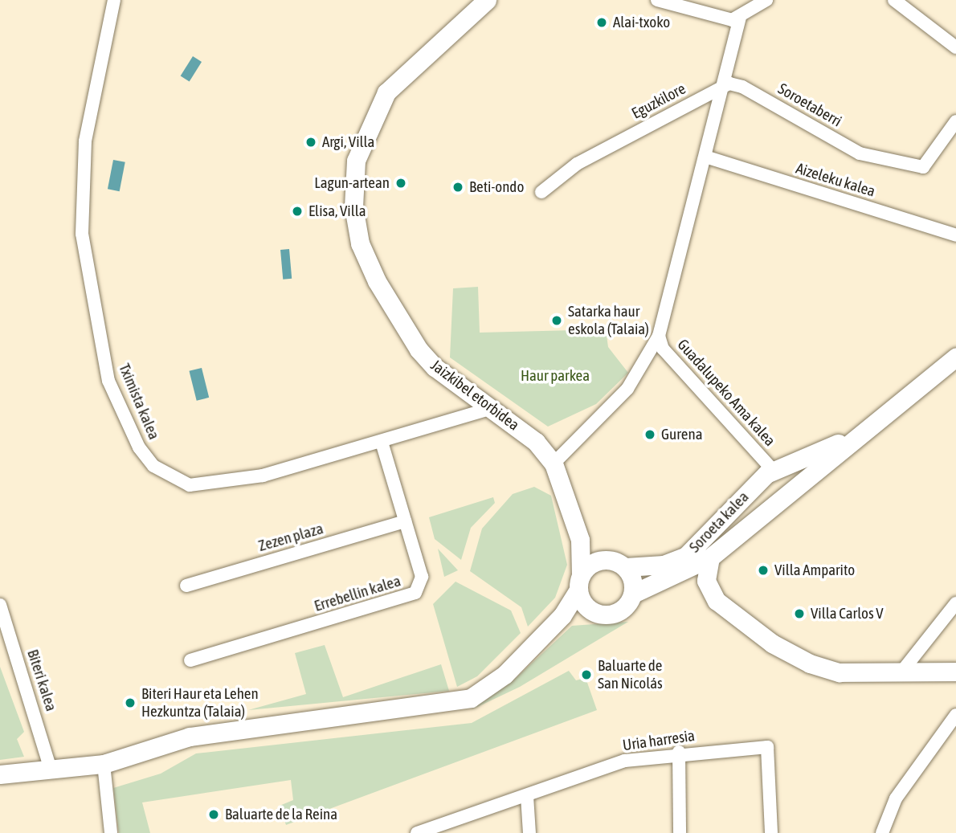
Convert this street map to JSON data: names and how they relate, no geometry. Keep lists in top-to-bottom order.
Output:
{
  "streets": {
    "street": [
      "Eguzkilore",
      "Soroetaberri",
      "Aizeleku kalea",
      "Guadalupeko Ama kalea",
      "Jaizkibel etorbidea",
      "Tximista kalea",
      "Soroeta kalea",
      "Zezen plaza",
      "Errebellin kalea",
      "Biteri kalea",
      "Uria harresia"
    ]
  },
  "crossings": [
    ["Eguzkilore", "Soroetaberri"],
    ["Guadalupeko Ama kalea", "Soroeta kalea"],
    ["Jaizkibel etorbidea", "Tximista kalea"],
    ["Jaizkibel etorbidea", "Soroeta kalea"],
    ["Tximista kalea", "Errebellin kalea"],
    ["Zezen plaza", "Errebellin kalea"]
  ],
  "parks": ["Haur parkea"],
  "places": [
    "Alai-txoko",
    "Argi, Villa",
    "Lagun-artean",
    "Beti-ondo",
    "Elisa, Villa",
    "Satarka haur eskola (Talaia)",
    "Gurena",
    "Villa Amparito",
    "Villa Carlos V",
    "Baluarte de San Nicolás",
    "Biteri Haur eta Lehen Hezkuntza (Talaia)",
    "Baluarte de la Reina"
  ]
}
